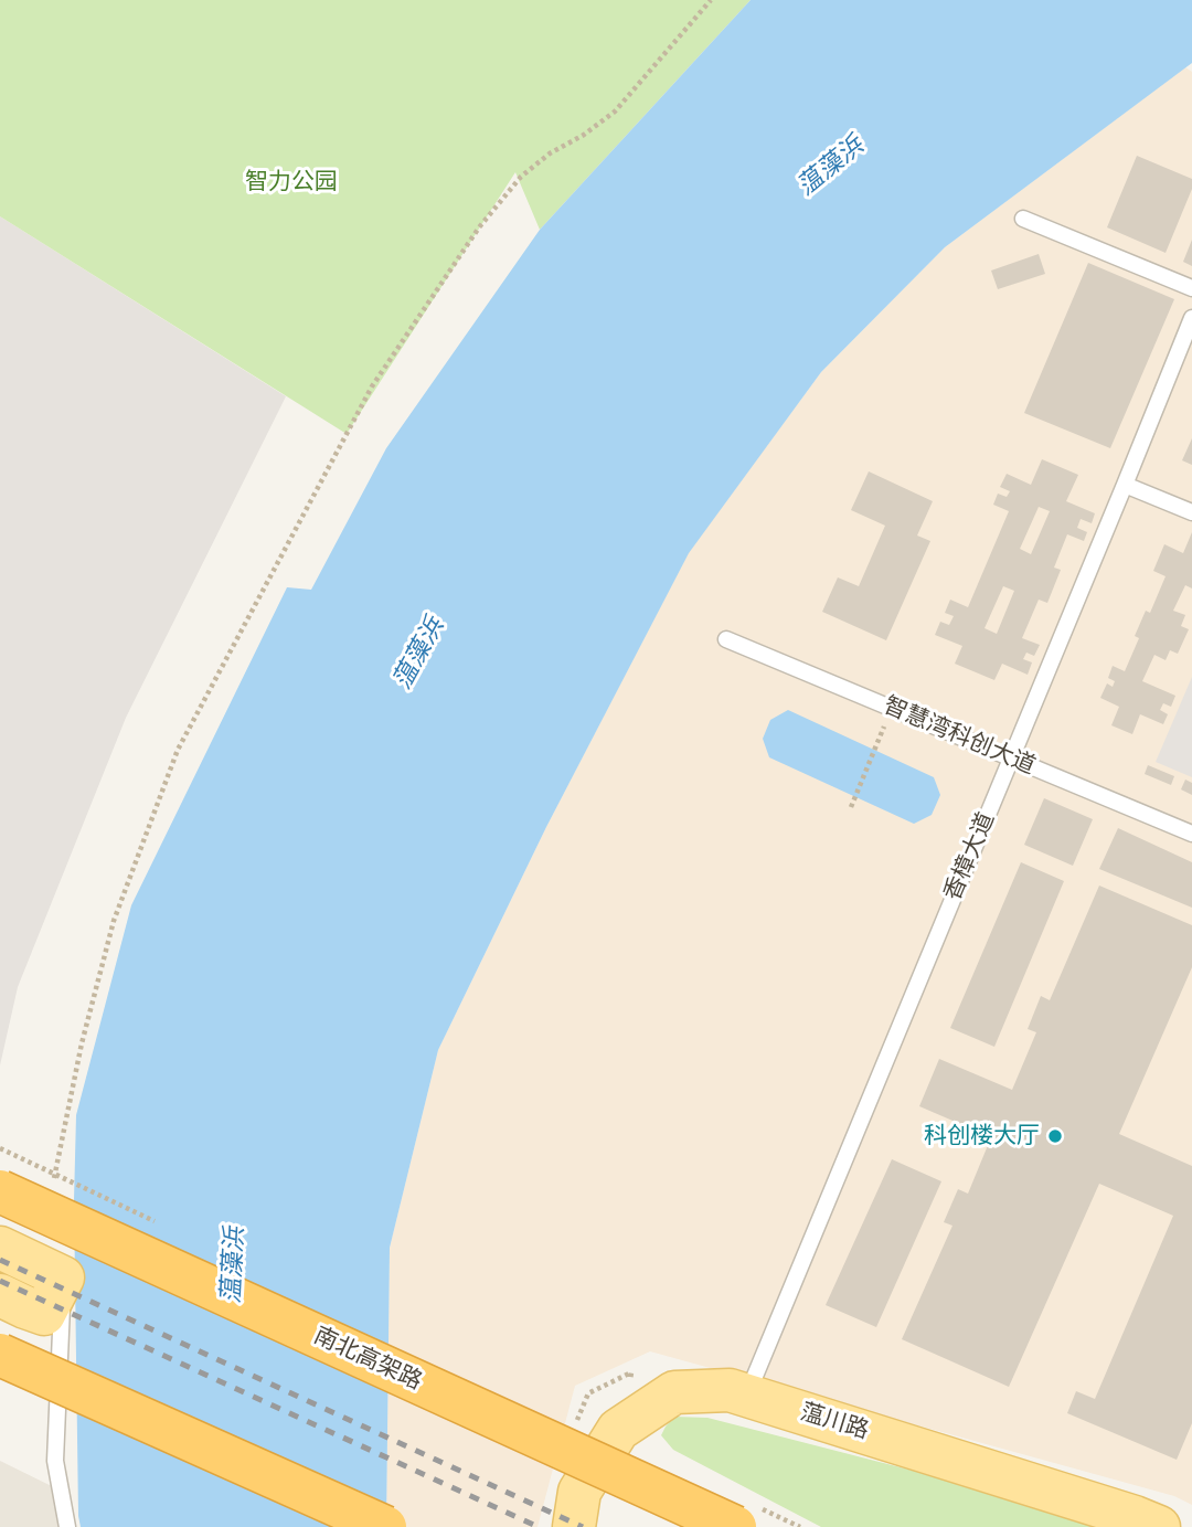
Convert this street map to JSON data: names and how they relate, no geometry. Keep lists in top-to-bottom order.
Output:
{
  "streets": {
    "highway": ["南北高架路"],
    "main road": ["蕰川路"],
    "lane": ["智慧湾科创大道", "香樟大道"]
  },
  "crossings": [
    ["智慧湾科创大道", "香樟大道"],
    ["香樟大道", "蕰川路"]
  ],
  "water": ["蕰藻浜"],
  "parks": ["智力公园"],
  "places": ["科创楼大厅"]
}
